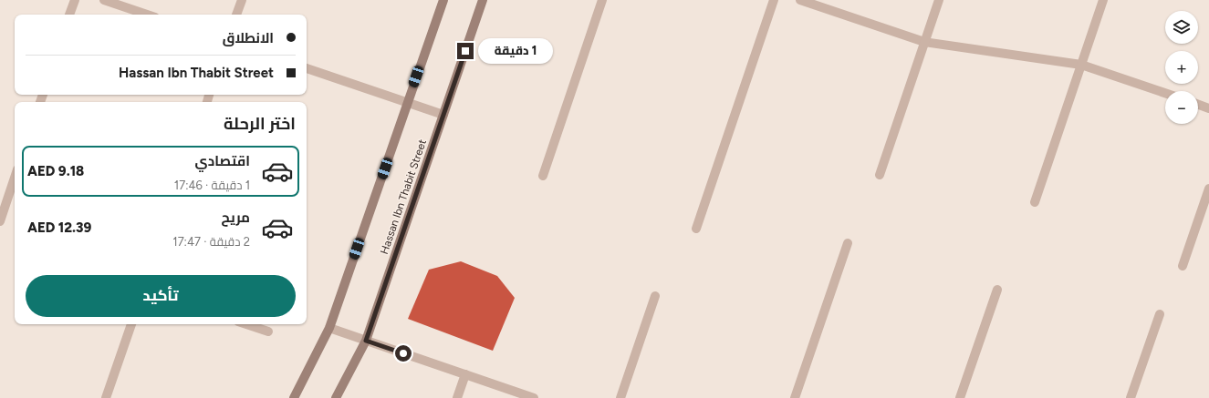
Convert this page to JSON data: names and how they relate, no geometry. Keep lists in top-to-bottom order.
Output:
{
  "streets": {
    "street": ["Hassan Ibn Thabit Street"]
  },
  "page": {
    "map_buttons": ["+", "−"],
    "banner": ["الانطلاق", "Hassan Ibn Thabit Street"],
    "bubble": "1 دقيقة",
    "heading": "اختر الرحلة",
    "list": [
      {
        "name": "اقتصادي",
        "note": "1 دقيقة · 17:46",
        "value": "AED 9.18"
      },
      {
        "name": "مريح",
        "note": "2 دقيقة · 17:47",
        "value": "AED 12.39"
      }
    ],
    "buttons": "تأكيد"
  }
}
